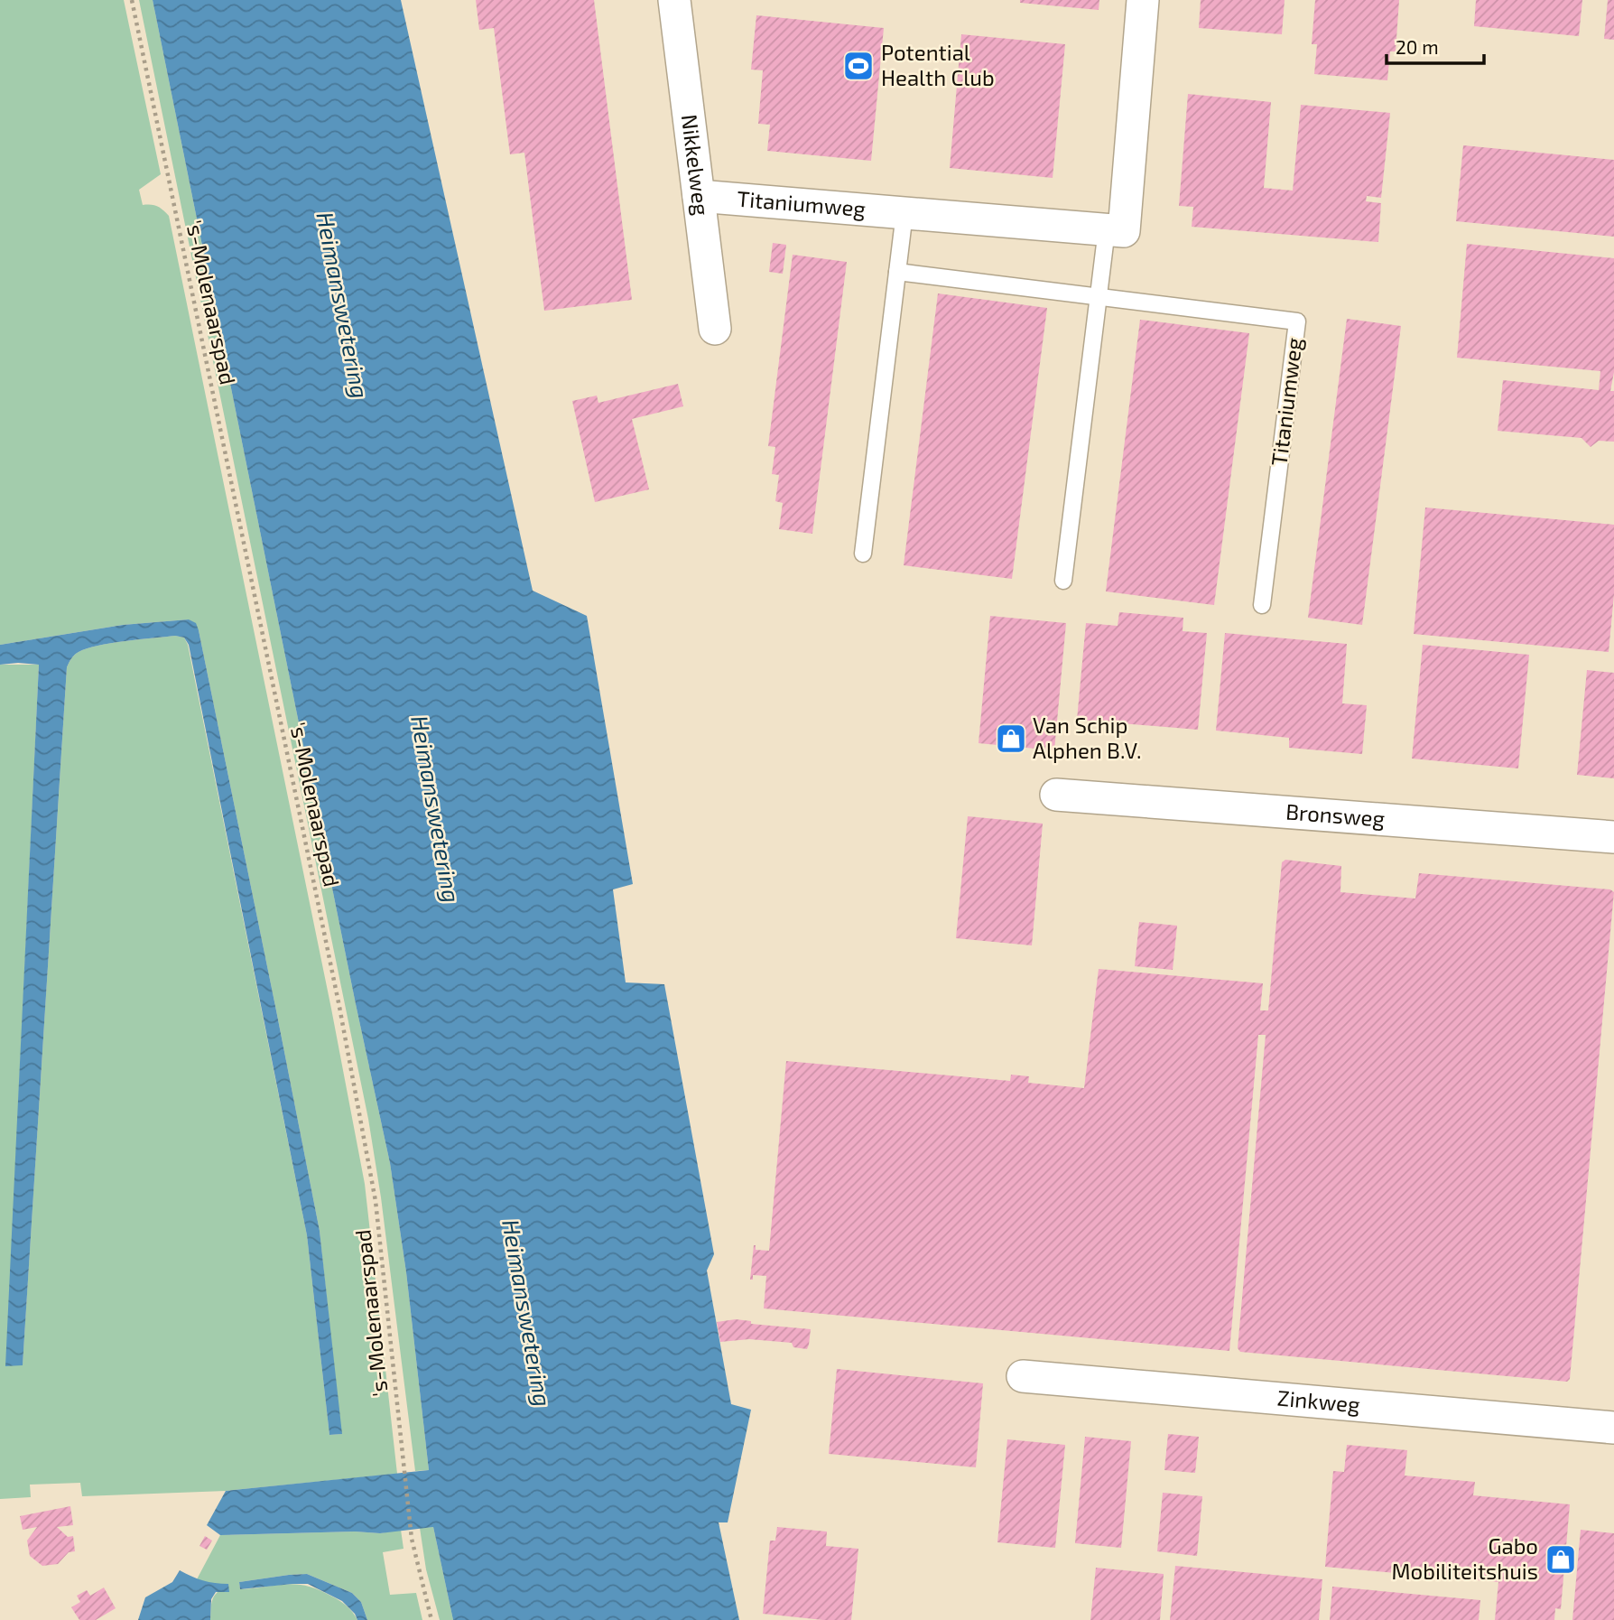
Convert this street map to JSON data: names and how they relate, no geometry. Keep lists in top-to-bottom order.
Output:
{
  "streets": {
    "street": [
      "Nikkelweg",
      "Titaniumweg",
      "Bronsweg",
      "Zinkweg"
    ],
    "path": ["'s-Molenaarspad"]
  },
  "crossings": [
    ["Nikkelweg", "Titaniumweg"]
  ],
  "water": ["Heimanswetering"],
  "places": {
    "sports": ["Potential Health Club"],
    "shop": ["Van Schip Alphen B.V.", "Gabo Mobiliteitshuis"]
  },
  "scale_bar": "20 m"
}
